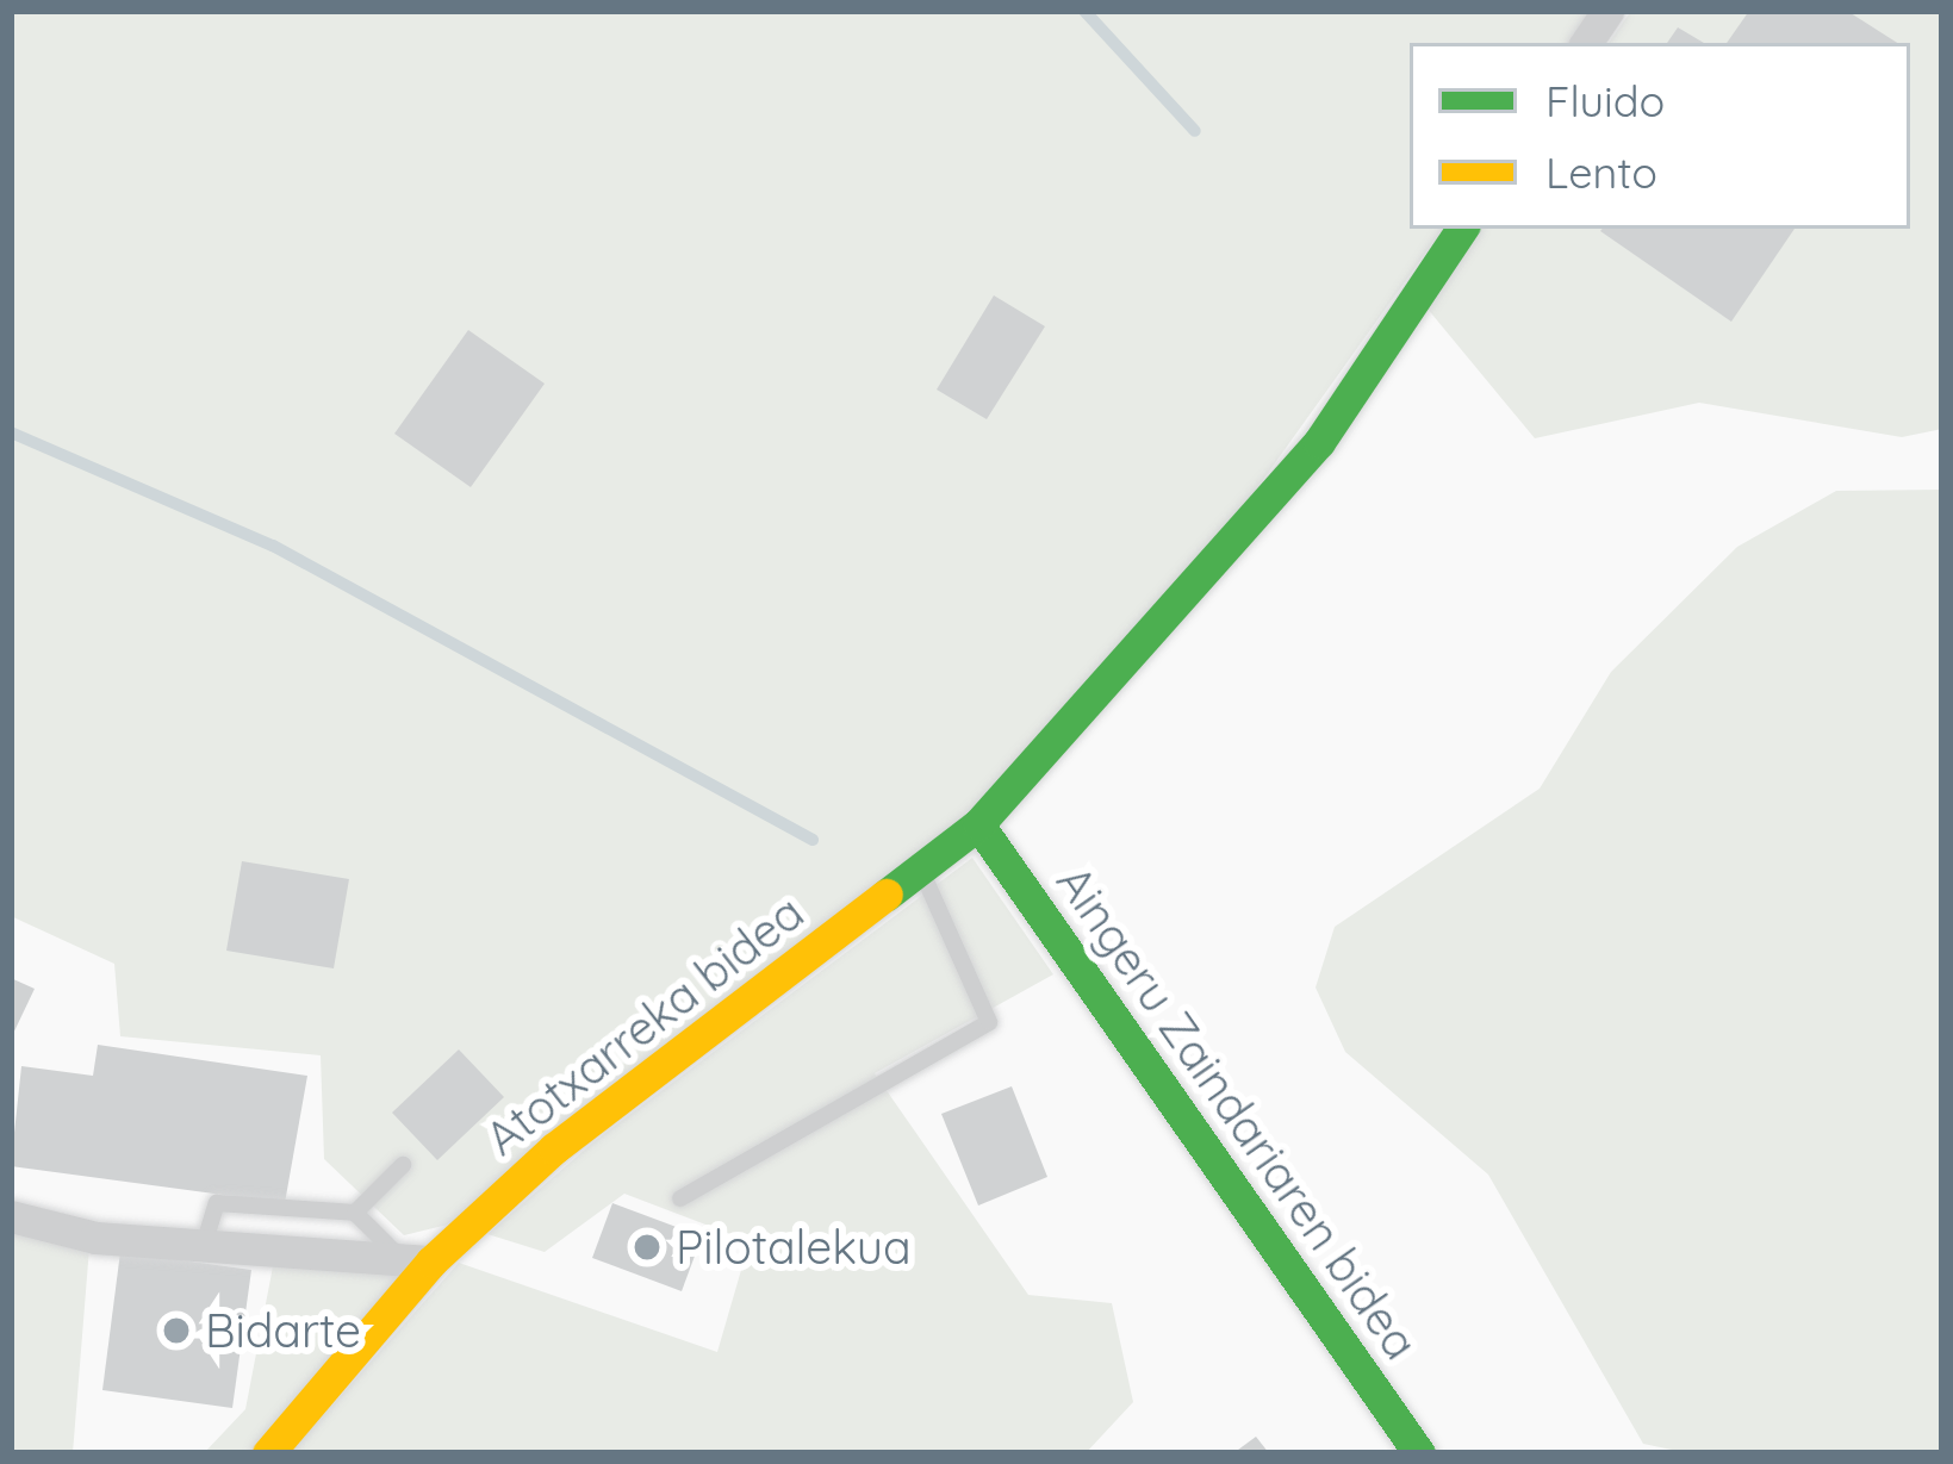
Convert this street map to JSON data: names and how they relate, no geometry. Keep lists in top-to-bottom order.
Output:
{
  "streets": {
    "street": ["Atotxarreka bidea", "Aingeru Zaindariaren bidea"]
  },
  "places": ["Pilotalekua", "Bidarte"],
  "legend": ["Fluido", "Lento"]
}
